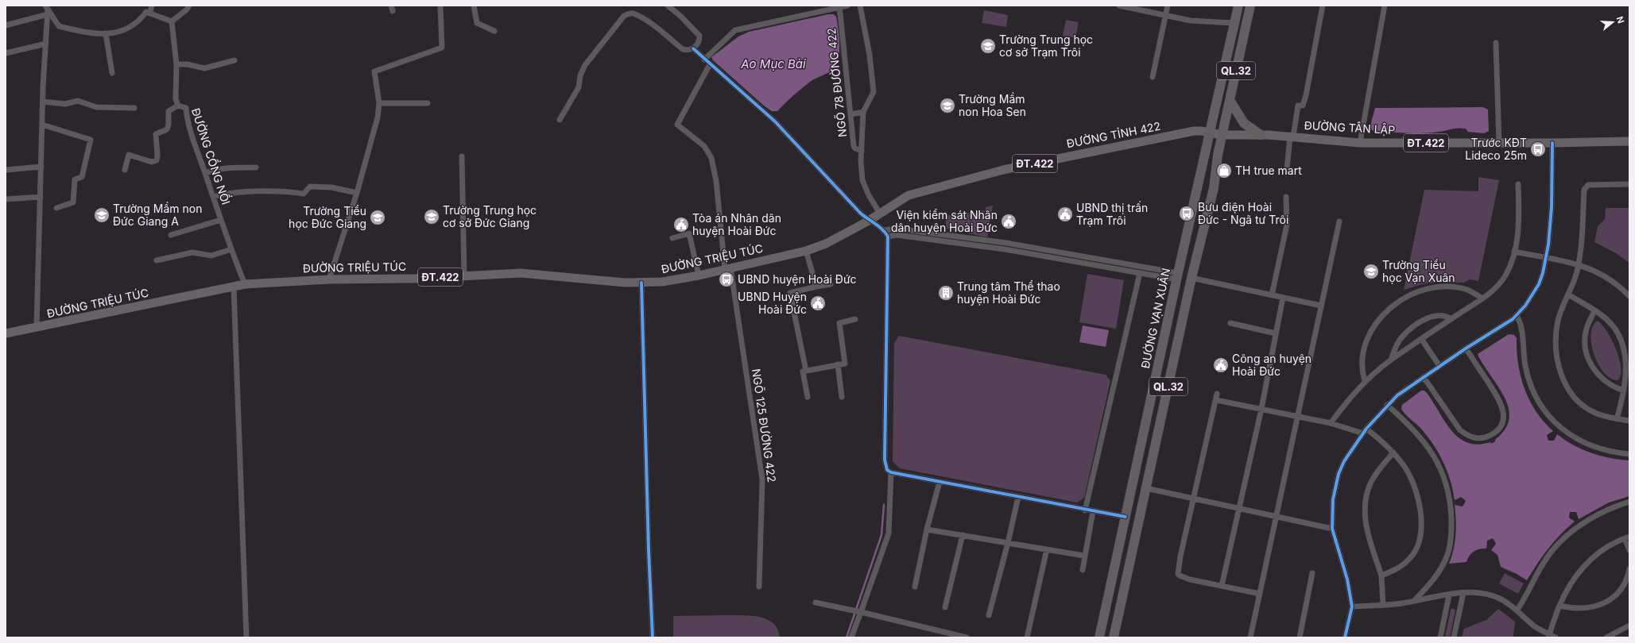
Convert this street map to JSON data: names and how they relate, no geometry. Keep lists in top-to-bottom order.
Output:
{
  "streets": {
    "highway": ["QL.32", "ĐƯỜNG VẠN XUÂN"],
    "main road": [
      "ĐƯỜNG TÂN LẬP",
      "ĐƯỜNG TỈNH 422",
      "ĐT.422",
      "ĐƯỜNG TRIỆU TÚC"
    ],
    "street": ["NGÕ 78 ĐƯỜNG 422", "ĐƯỜNG CỔNG NỔI", "NGÕ 125 ĐƯỜNG 422"]
  },
  "crossings": [
    ["QL.32", "ĐƯỜNG TÂN LẬP"],
    ["QL.32", "ĐƯỜNG TỈNH 422"],
    ["ĐƯỜNG TÂN LẬP", "ĐƯỜNG TỈNH 422"],
    ["ĐƯỜNG TỈNH 422", "ĐƯỜNG TRIỆU TÚC"],
    ["ĐƯỜNG TỈNH 422", "ĐƯỜNG VẠN XUÂN"],
    ["ĐƯỜNG CỔNG NỔI", "ĐƯỜNG TRIỆU TÚC"],
    ["ĐƯỜNG TRIỆU TÚC", "NGÕ 125 ĐƯỜNG 422"]
  ],
  "water": ["Ao Mục Bài"],
  "places": {
    "school or university": [
      "Trường Trung học cơ sở Trạm Trôi",
      "Trường Mầm non Hoa Sen",
      "Trường Mầm non Đức Giang A",
      "Trường Trung học cơ sở Đức Giang",
      "Trường Tiểu học Đức Giang",
      "Trường Tiểu học Vạn Xuân"
    ],
    "bus stop": ["Trước KĐT Lideco 25m", "Bưu điện Hoài Đức - Ngã tư Trôi", "UBND huyện Hoài Đức"],
    "shop": ["TH true mart"],
    "public building": [
      "UBND thị trấn Trạm Trôi",
      "Viện kiểm sát Nhân dân huyện Hoài Đức",
      "Tòa án Nhân dân huyện Hoài Đức",
      "UBND Huyện Hoài Đức",
      "Công an huyện Hoài Đức"
    ],
    "building": ["Trung tâm Thể thao huyện Hoài Đức"]
  },
  "north": "right"
}
